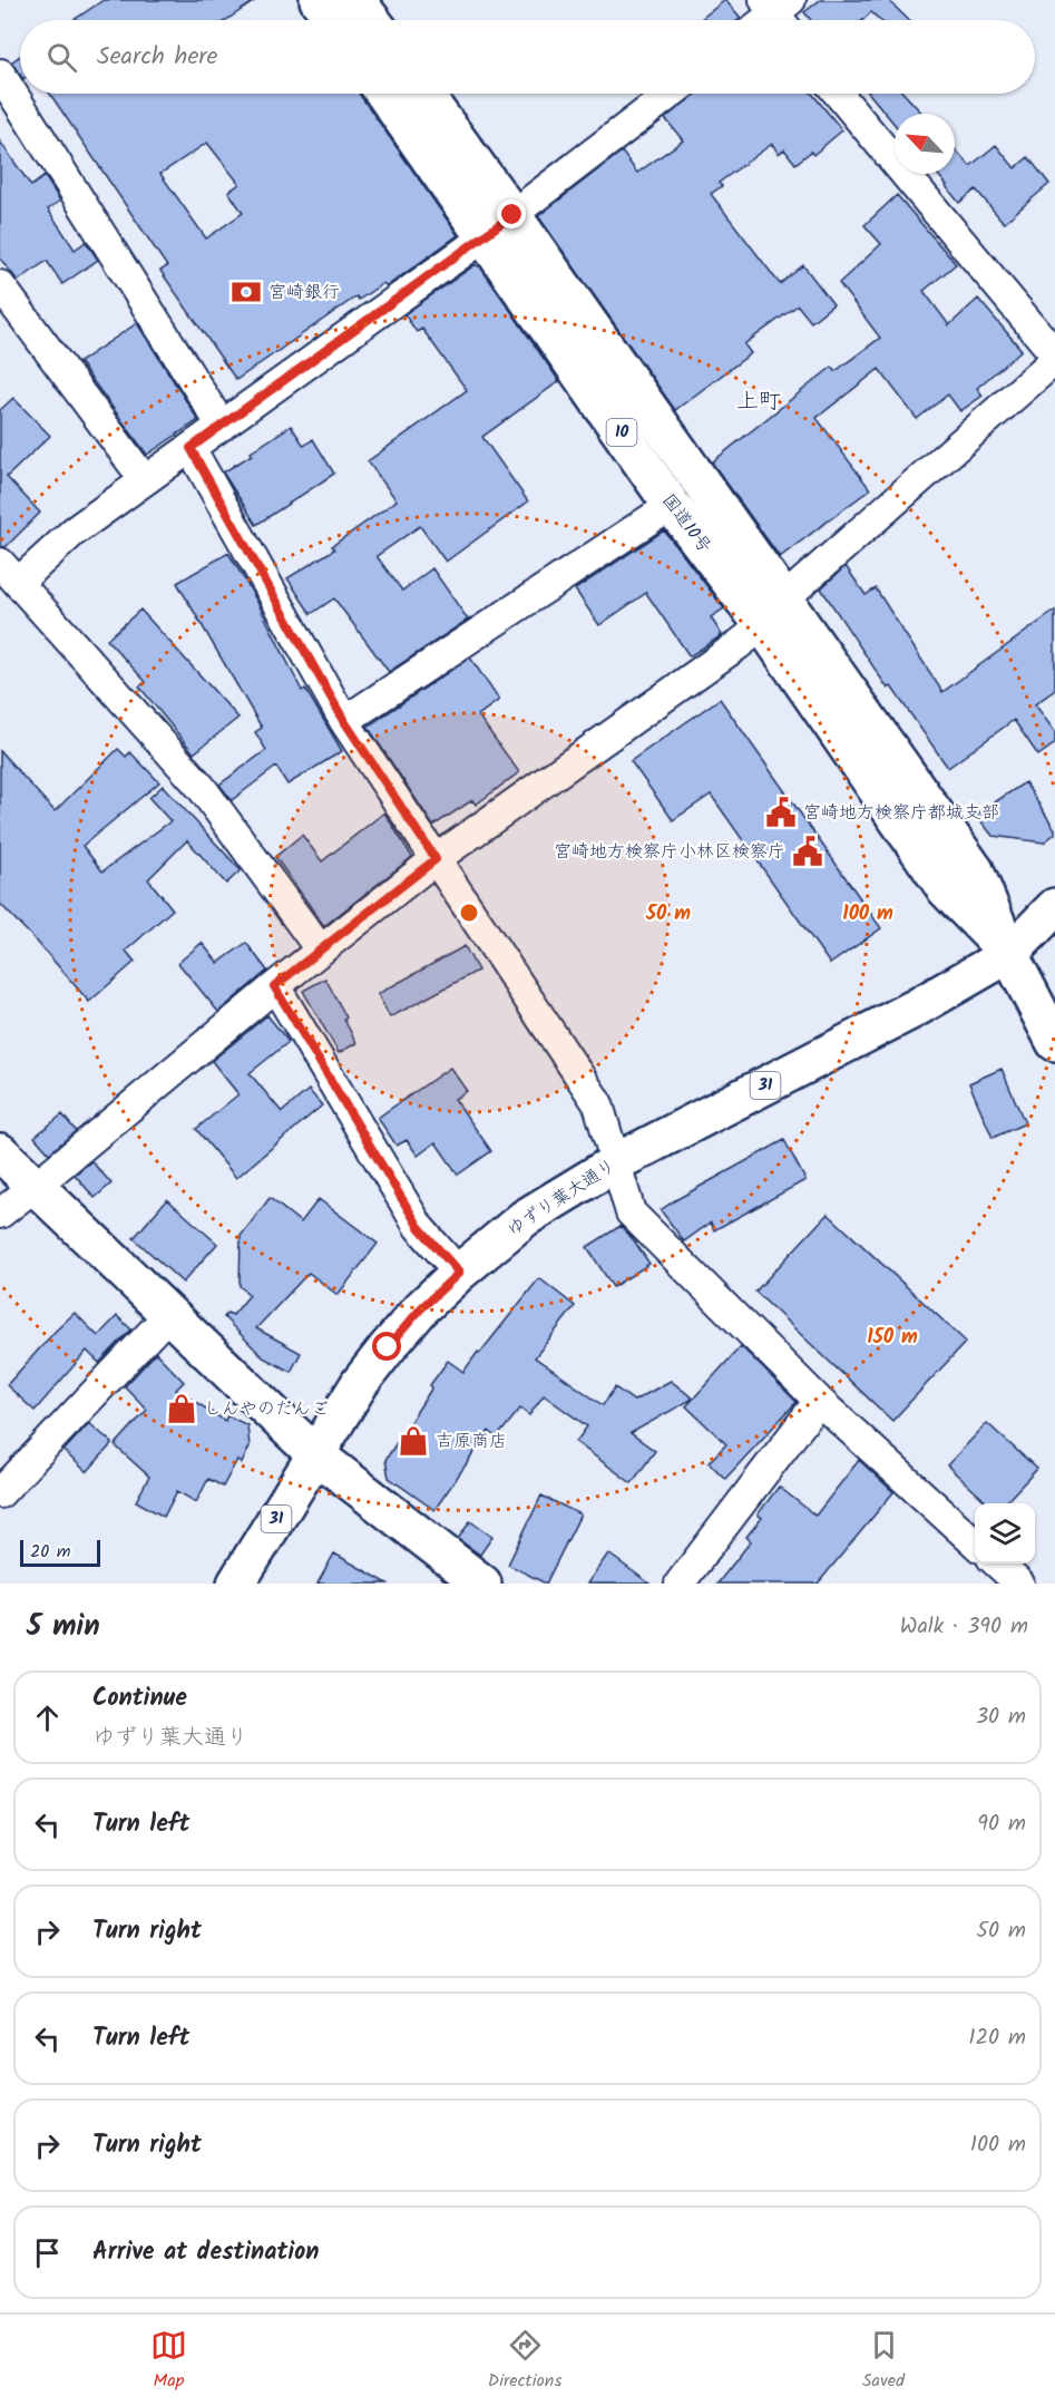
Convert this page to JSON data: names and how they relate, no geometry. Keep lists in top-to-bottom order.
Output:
{
  "streets": {
    "main road": [
      "10",
      "国道10号",
      "31",
      "ゆずり葉大通り"
    ]
  },
  "crossings": [
    ["国道10号", "ゆずり葉大通り"]
  ],
  "districts": ["上町"],
  "places": {
    "bank": ["宮崎銀行"],
    "public building": ["宮崎地方検察庁都城支部", "宮崎地方検察庁小林区検察庁"],
    "shop": ["しんやのだんご", "吉原商店"]
  },
  "scale_bar": "20 m",
  "north": "top left",
  "page": {
    "search": "Search here",
    "scale": "20 m",
    "heading": ["5 min", "Walk · 390 m"],
    "list": [
      ["Continue", "ゆずり葉大通り", "30 m"],
      ["Turn left", "90 m"],
      ["Turn right", "50 m"],
      ["Turn left", "120 m"],
      ["Turn right", "100 m"],
      "Arrive at destination"
    ],
    "nav": ["Map", "Directions", "Saved"]
  },
  "rings": ["50 m", "100 m", "150 m"]
}
